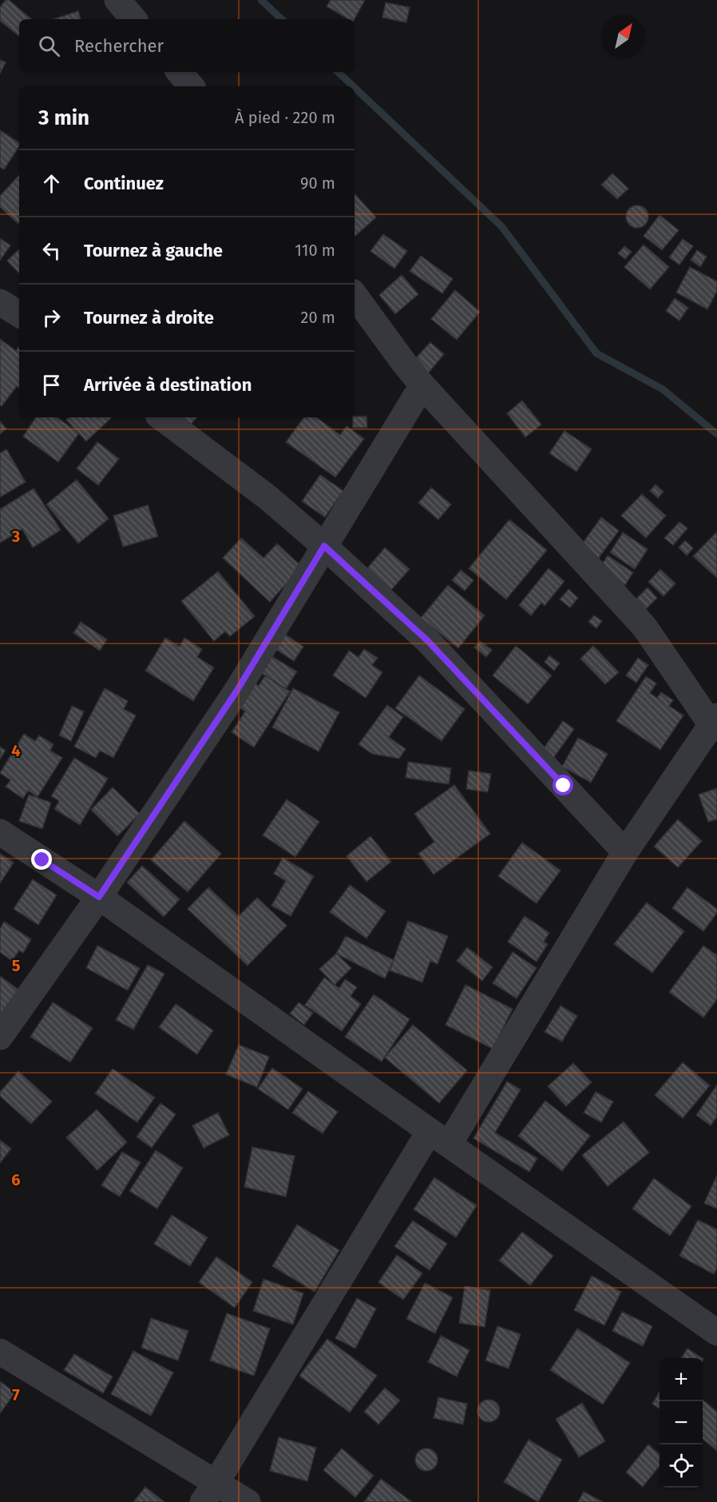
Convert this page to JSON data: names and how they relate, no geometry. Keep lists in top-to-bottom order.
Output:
{
  "north": "top right",
  "page": {
    "search": "Rechercher",
    "heading": ["3 min", "À pied · 220 m"],
    "list": [
      ["Continuez", "90 m"],
      ["Tournez à gauche", "110 m"],
      ["Tournez à droite", "20 m"],
      "Arrivée à destination"
    ],
    "map_buttons": ["+", "−"]
  },
  "grid": {
    "rows": [
      "3",
      "4",
      "5",
      "6",
      "7"
    ]
  }
}
